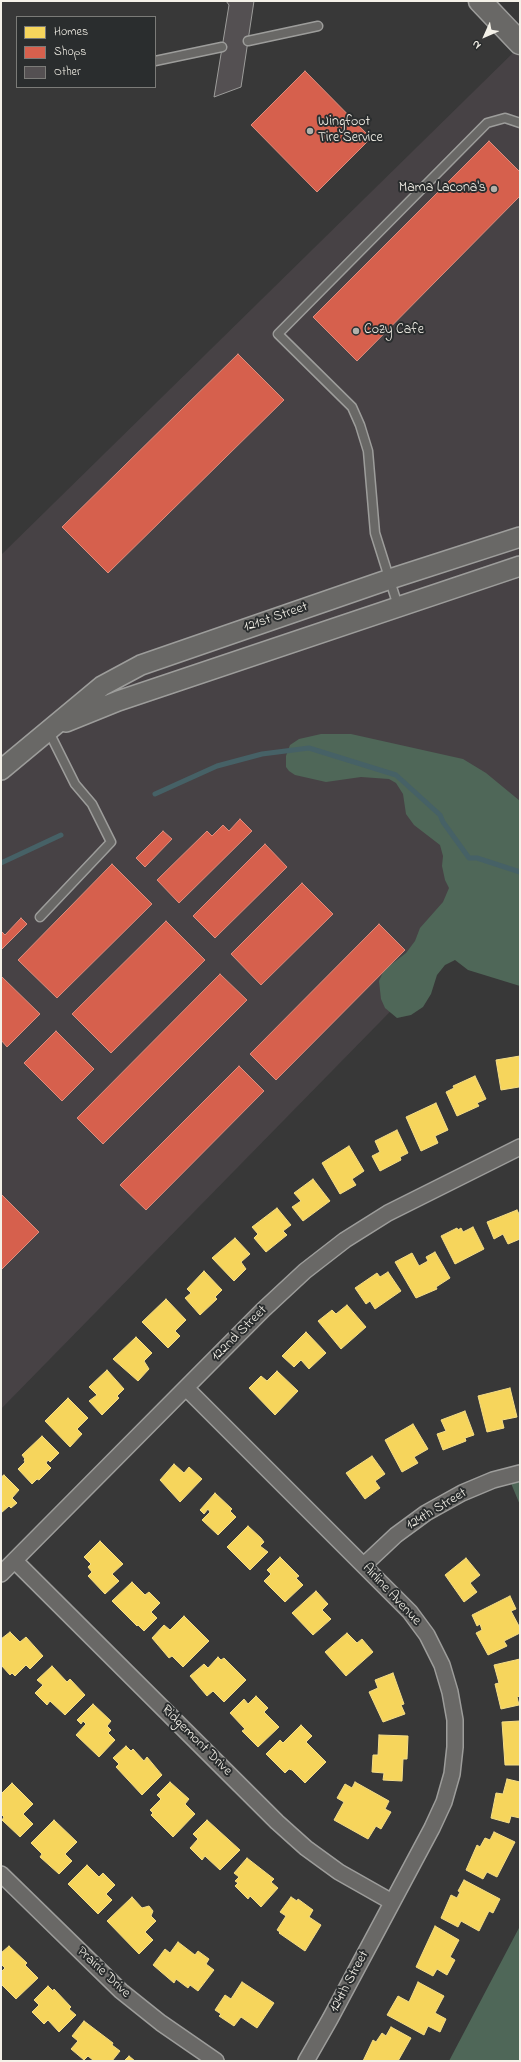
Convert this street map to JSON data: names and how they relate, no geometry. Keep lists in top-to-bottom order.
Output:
{
  "streets": {
    "street": [
      "121st Street",
      "122nd Street",
      "124th Street",
      "Airline Avenue",
      "Ridgemont Drive",
      "Prairie Drive"
    ]
  },
  "crossings": [
    ["122nd Street", "Airline Avenue"],
    ["122nd Street", "Ridgemont Drive"],
    ["124th Street", "Airline Avenue"],
    ["124th Street", "Ridgemont Drive"],
    ["Airline Avenue", "Ridgemont Drive"]
  ],
  "places": ["Wingfoot Tire Service", "Mama Lacona's", "Cozy Cafe"],
  "legend": ["Homes", "Shops", "Other"],
  "north": "bottom left"
}
